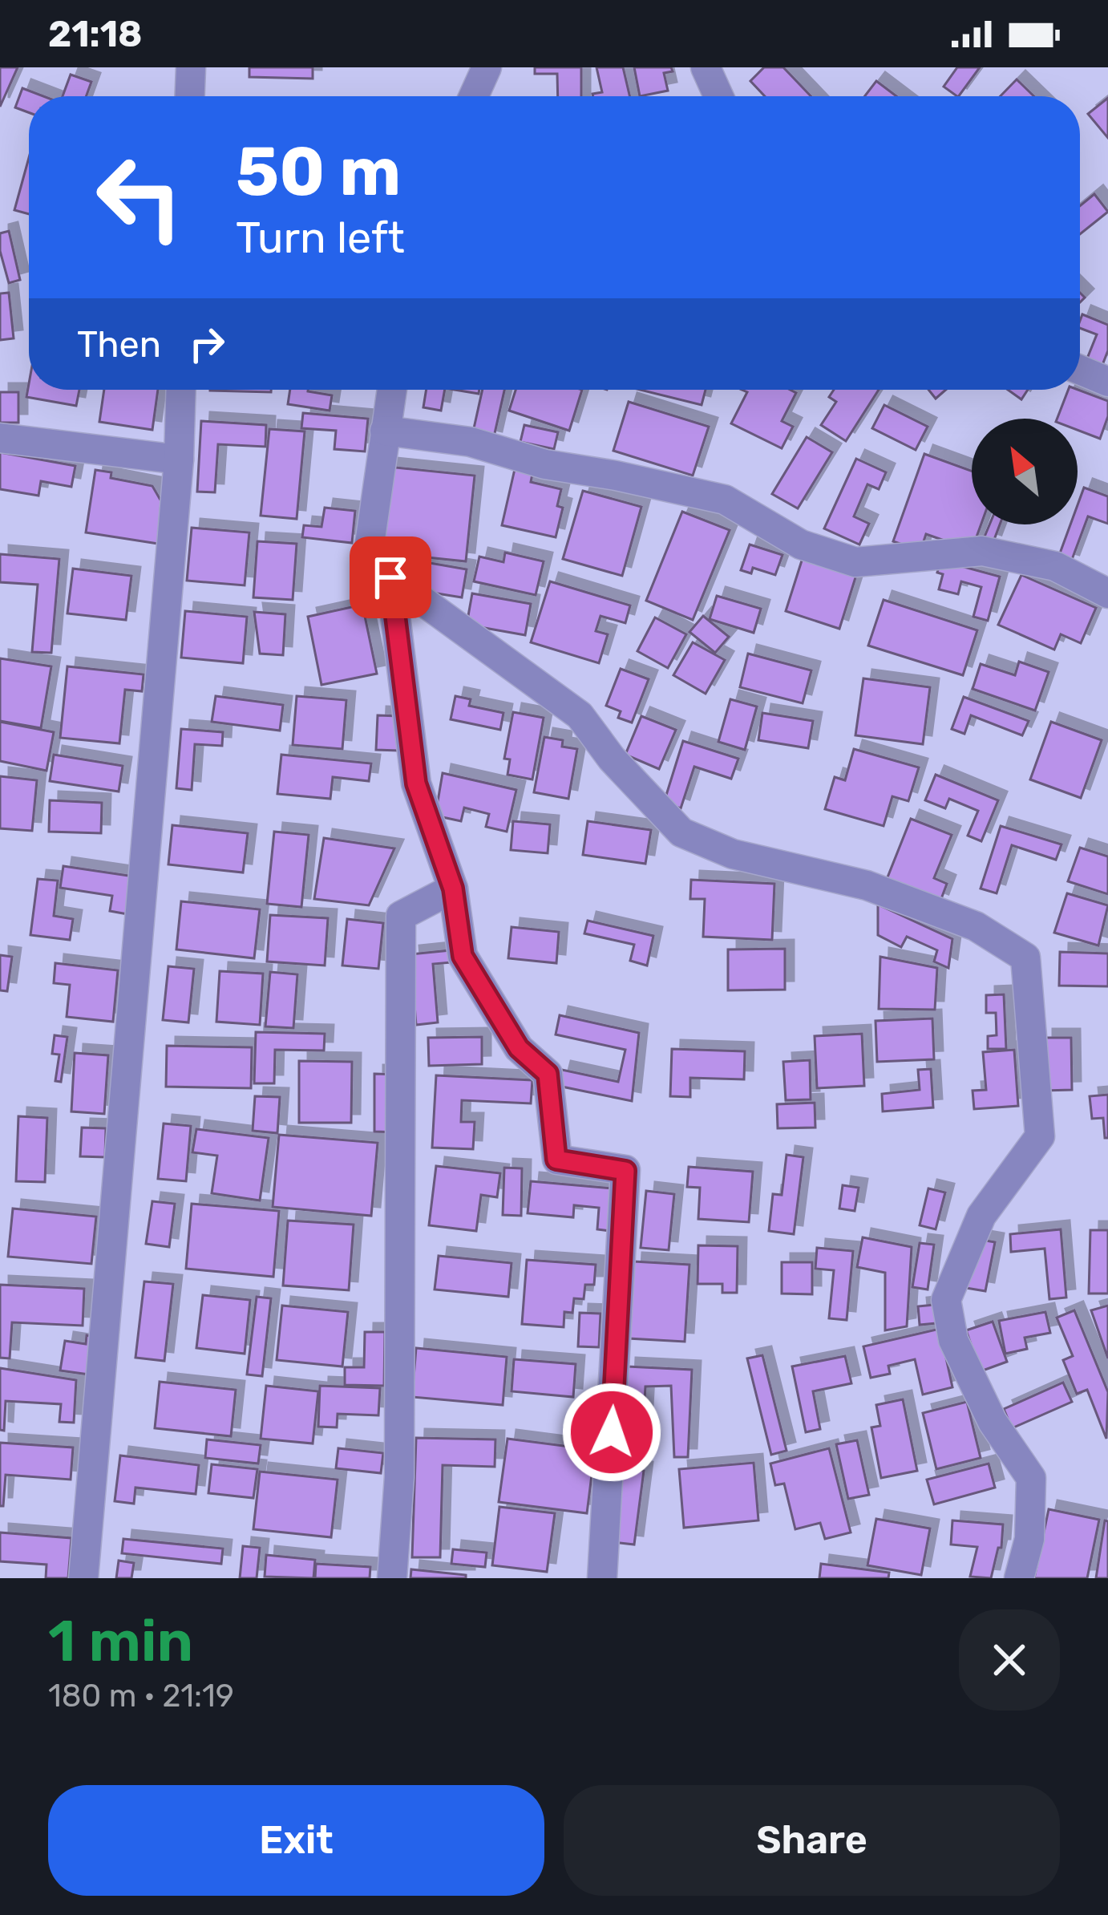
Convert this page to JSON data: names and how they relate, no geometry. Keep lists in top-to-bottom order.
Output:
{
  "north": "top left",
  "page": {
    "status": "21:18",
    "turn": ["50 m", "Turn left"],
    "then": "Then",
    "heading": ["1 min", "180 m · 21:19"],
    "buttons": ["Exit", "Share"]
  }
}
